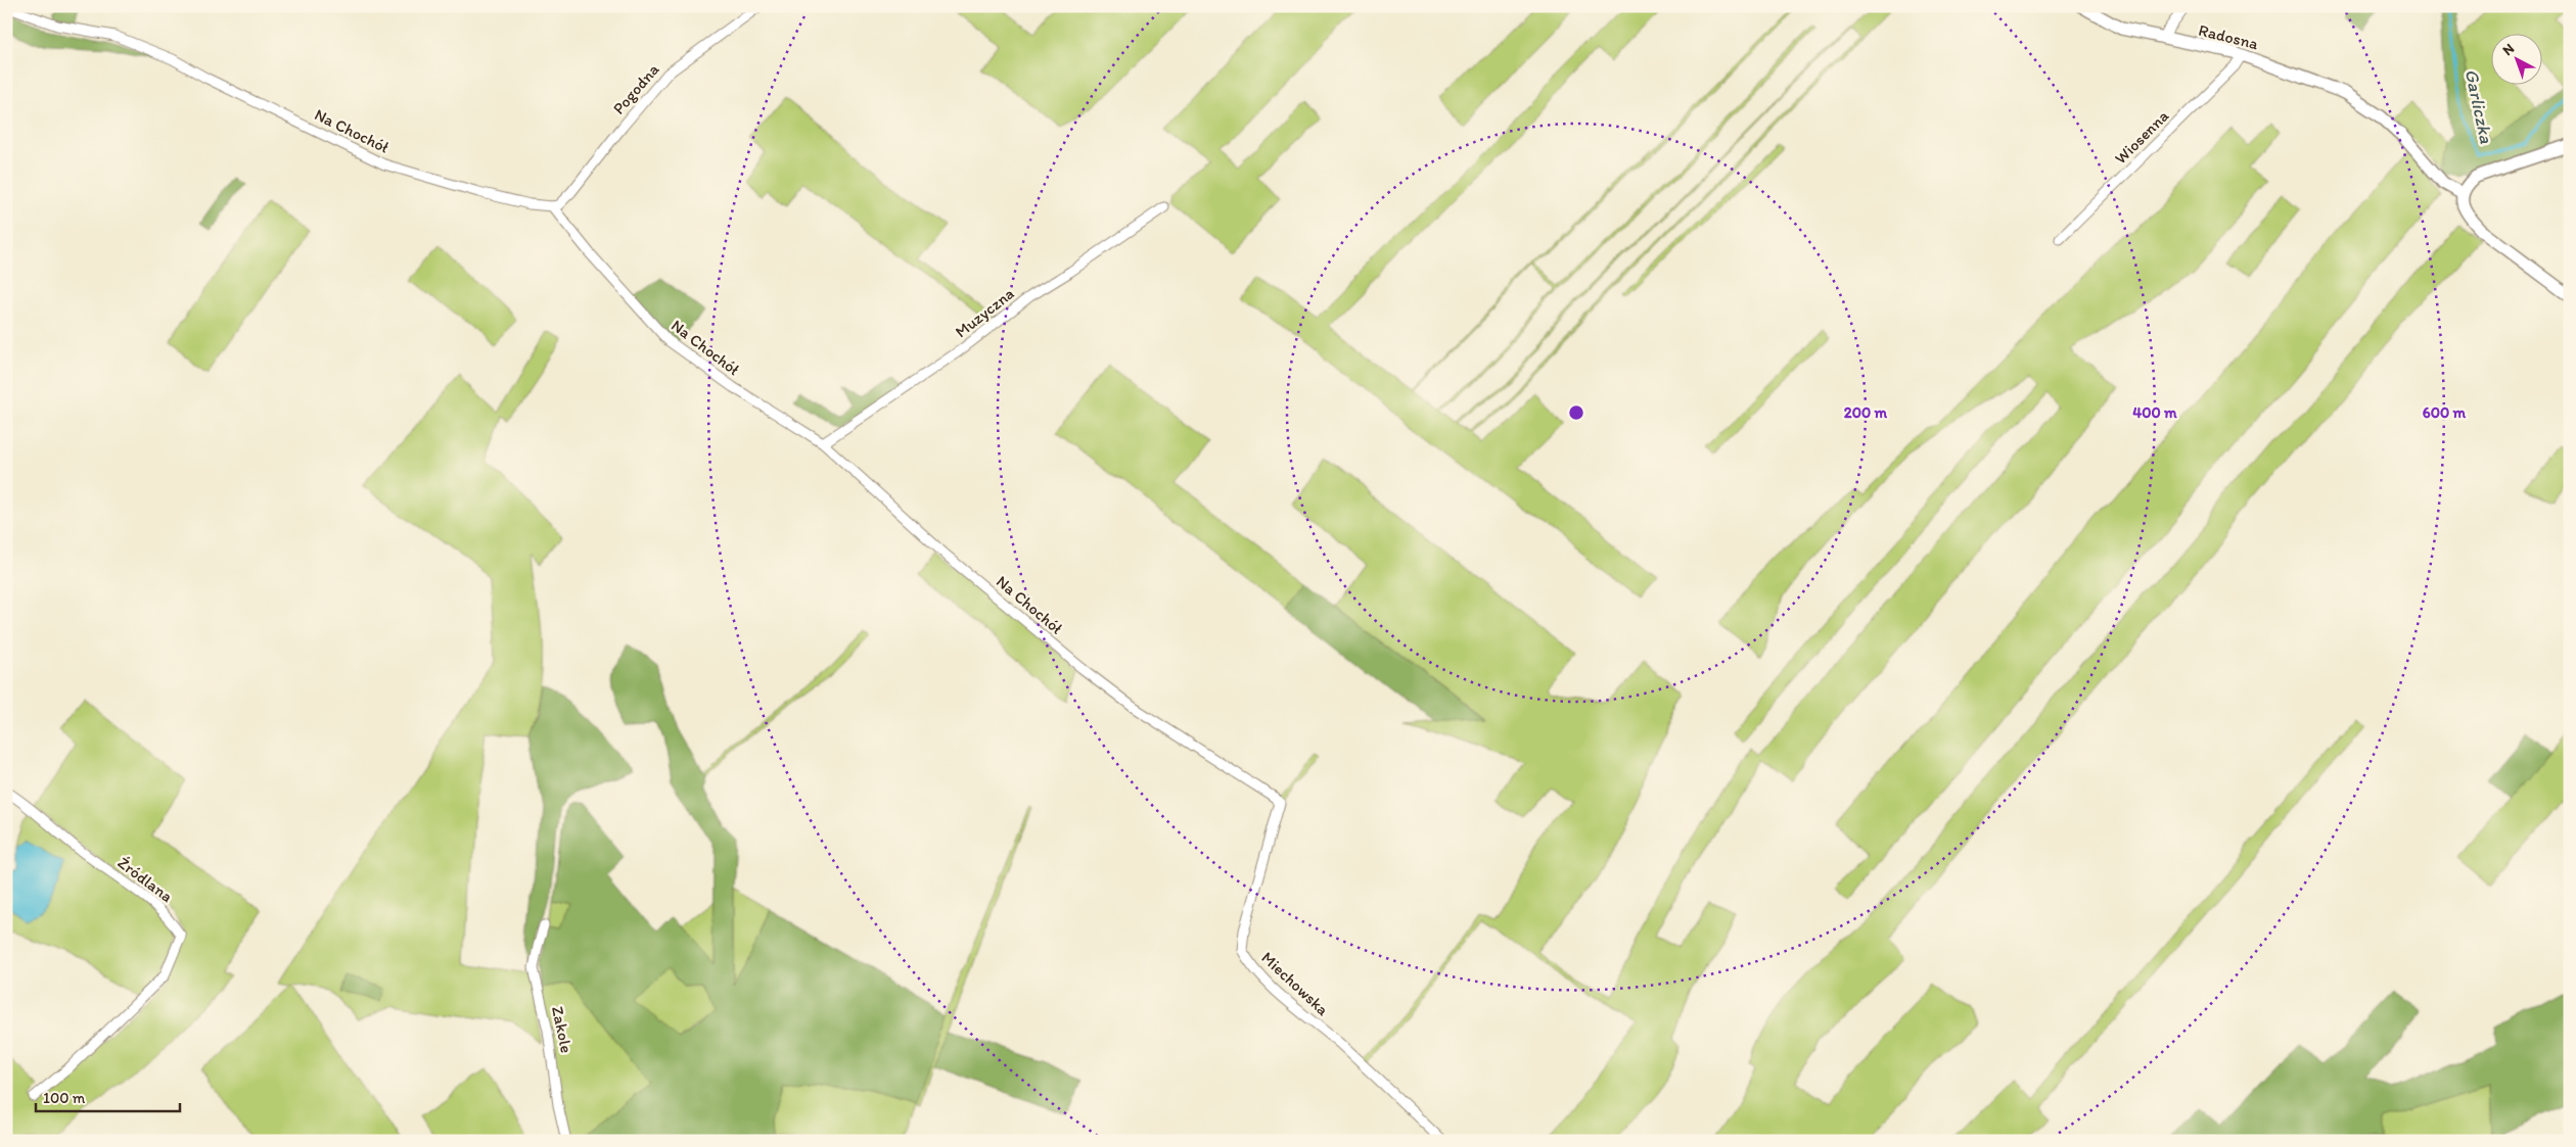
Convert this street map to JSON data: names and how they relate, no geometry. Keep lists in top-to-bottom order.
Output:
{
  "streets": {
    "street": [
      "Radosna",
      "Pogodna",
      "Na Chochół",
      "Wiosenna",
      "Muzyczna",
      "Źródlana",
      "Miechowska",
      "Zakole"
    ]
  },
  "crossings": [
    ["Radosna", "Wiosenna"],
    ["Pogodna", "Na Chochół"],
    ["Na Chochół", "Muzyczna"],
    ["Na Chochół", "Miechowska"]
  ],
  "water": ["Garliczka"],
  "scale_bar": "100 m",
  "north": "top left",
  "rings": ["200 m", "400 m", "600 m"]
}
